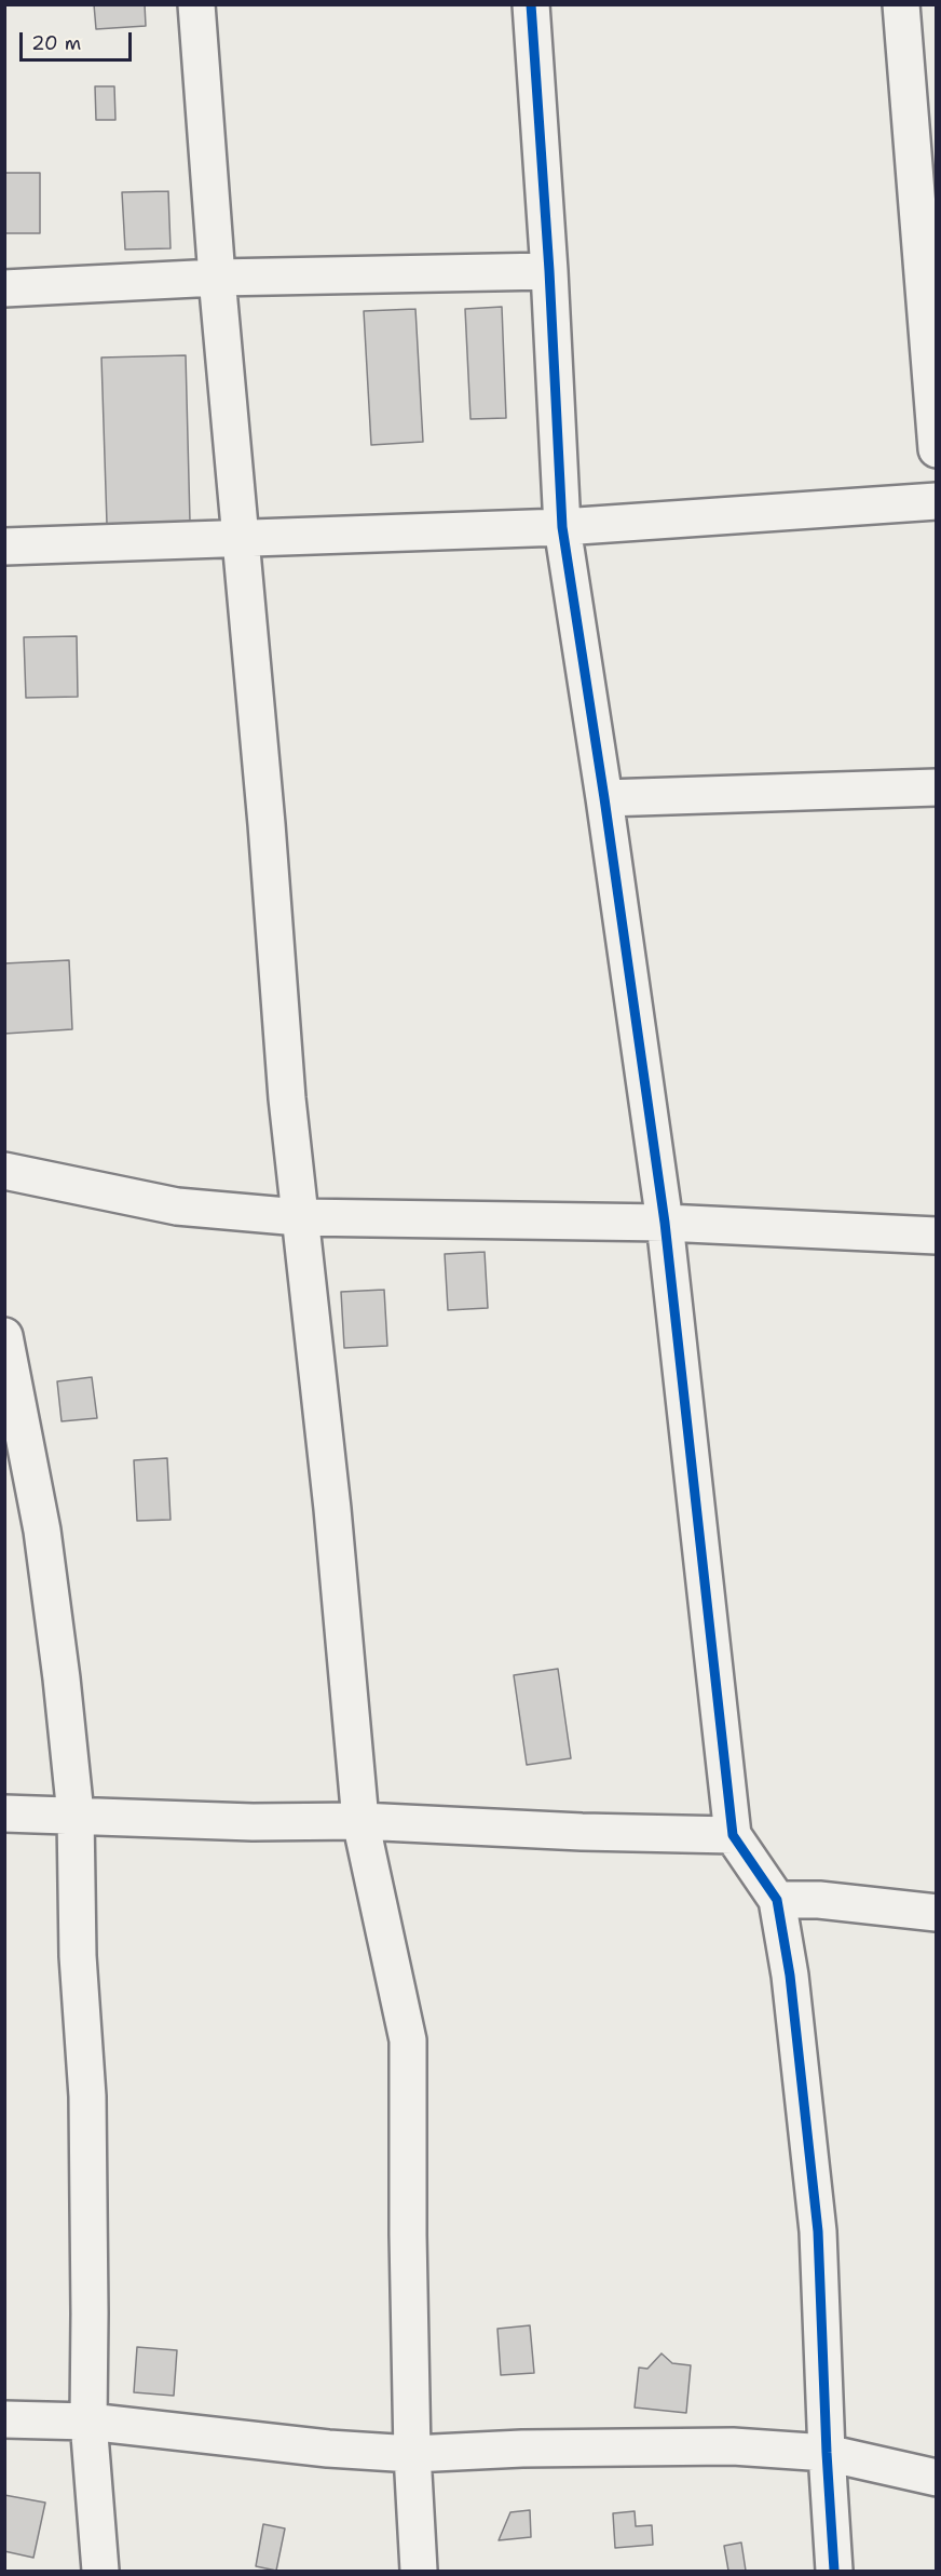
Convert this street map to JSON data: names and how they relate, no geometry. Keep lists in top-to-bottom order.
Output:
{
  "scale_bar": "20 m"
}
